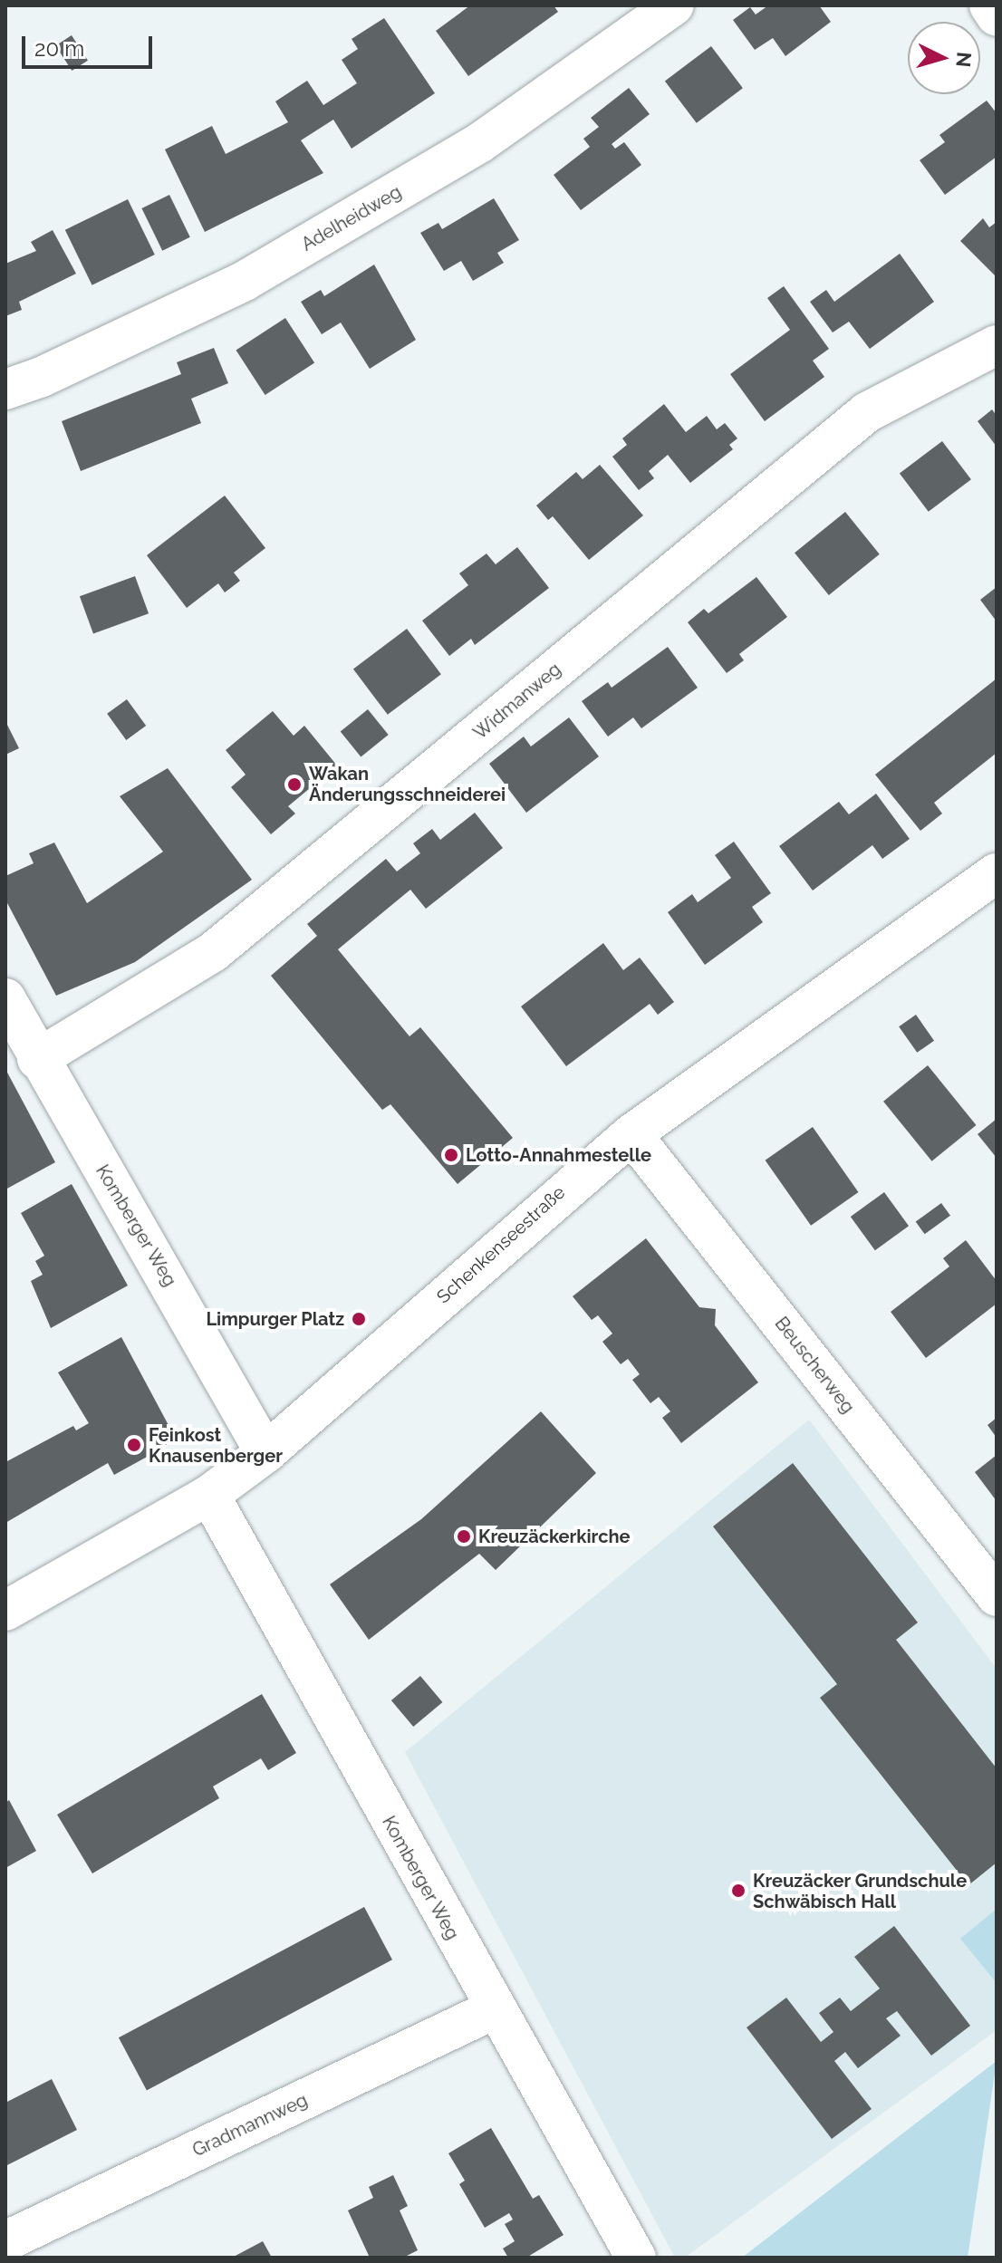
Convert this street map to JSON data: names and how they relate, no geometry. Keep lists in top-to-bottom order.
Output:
{
  "streets": {
    "street": [
      "Adelheidweg",
      "Widmanweg",
      "Komberger Weg",
      "Schenkenseestraße",
      "Beuscherweg",
      "Gradmannweg"
    ]
  },
  "crossings": [
    ["Widmanweg", "Komberger Weg"],
    ["Komberger Weg", "Schenkenseestraße"],
    ["Komberger Weg", "Gradmannweg"],
    ["Schenkenseestraße", "Beuscherweg"]
  ],
  "places": [
    "Wakan Änderungsschneiderei",
    "Lotto-Annahmestelle",
    "Limpurger Platz",
    "Feinkost Knausenberger",
    "Kreuzäckerkirche",
    "Kreuzäcker Grundschule Schwäbisch Hall"
  ],
  "scale_bar": "20 m",
  "north": "right"
}
